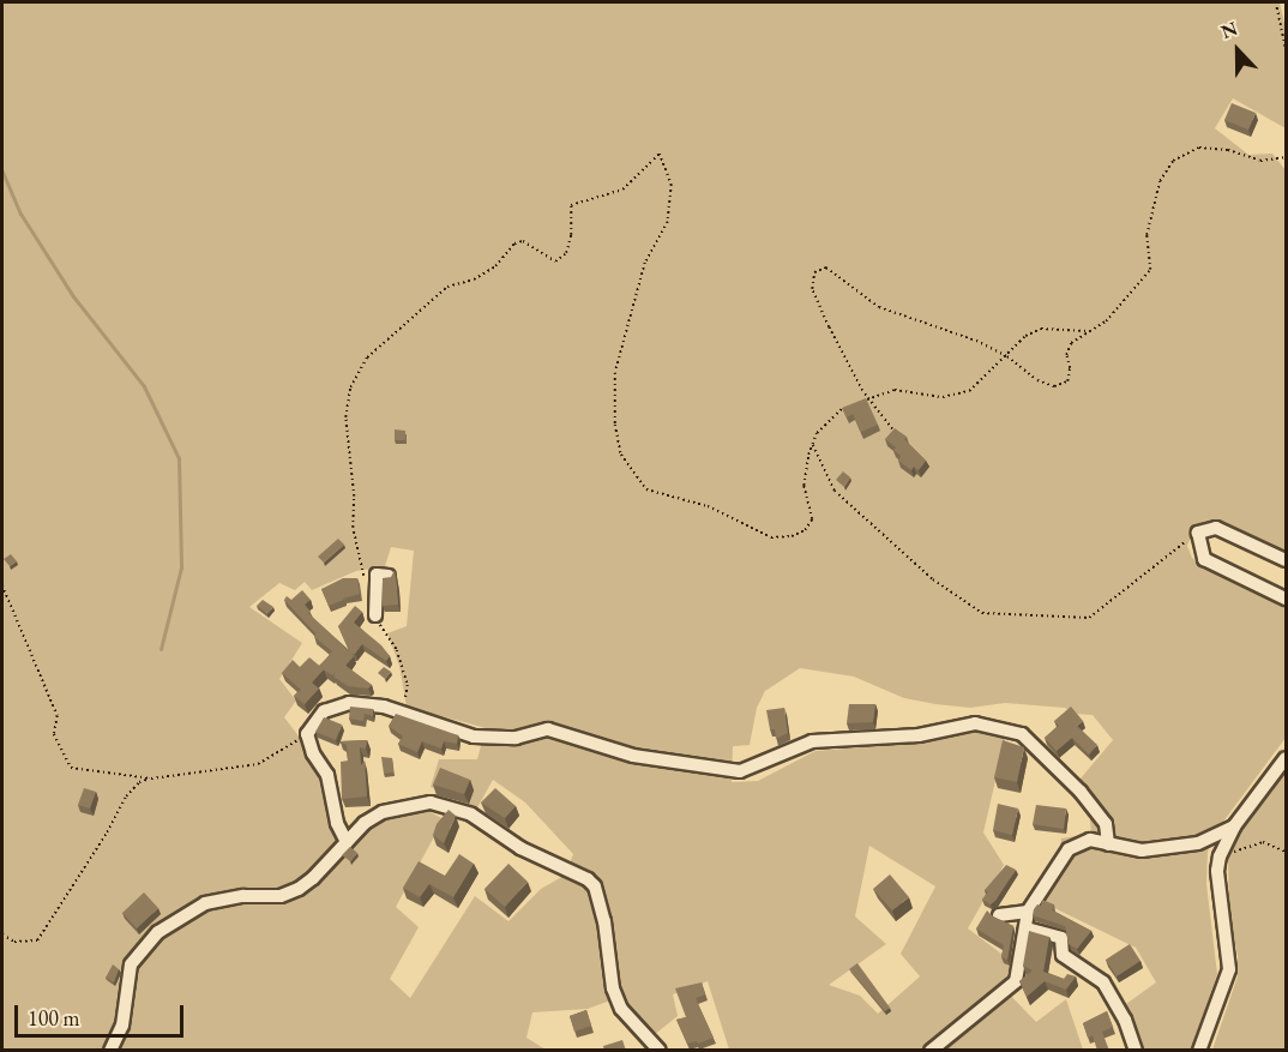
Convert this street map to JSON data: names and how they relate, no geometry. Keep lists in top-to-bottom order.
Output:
{
  "scale_bar": "100 m",
  "north": "top"
}
